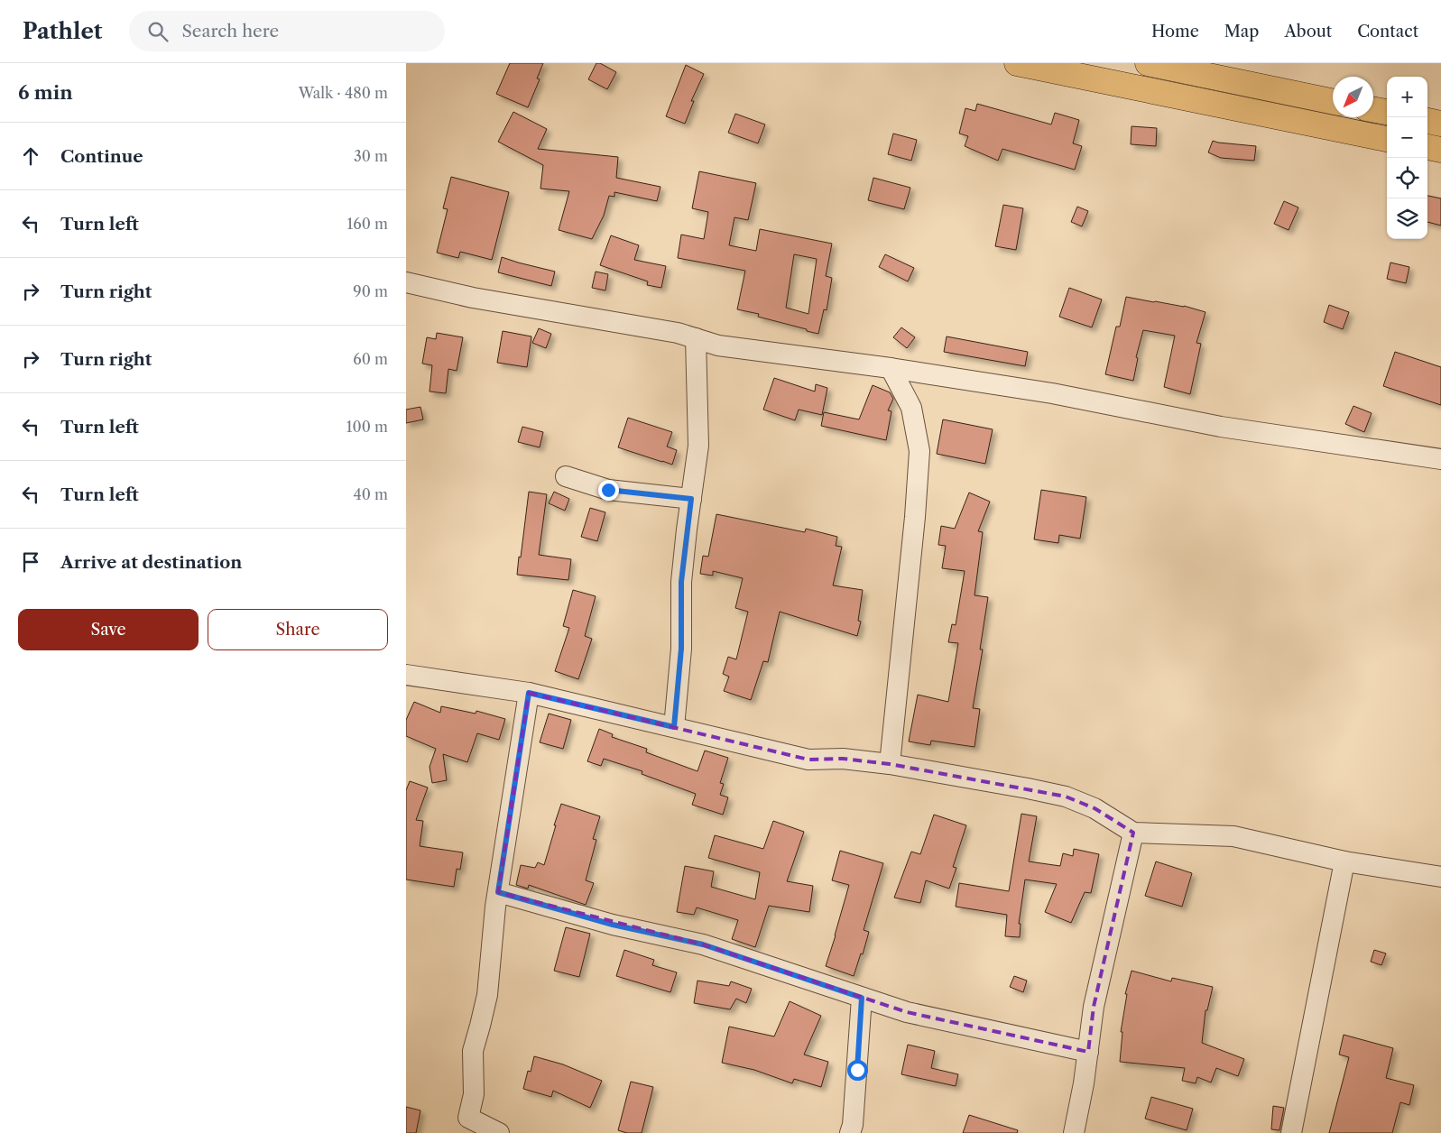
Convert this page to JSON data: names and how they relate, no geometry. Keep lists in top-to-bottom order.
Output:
{
  "north": "bottom left",
  "page": {
    "header": "Pathlet",
    "search": "Search here",
    "nav": [
      "Home",
      "Map",
      "About",
      "Contact"
    ],
    "heading": ["6 min", "Walk · 480 m"],
    "map_buttons": ["+", "−"],
    "list": [
      ["Continue", "30 m"],
      ["Turn left", "160 m"],
      ["Turn right", "90 m"],
      ["Turn right", "60 m"],
      ["Turn left", "100 m"],
      ["Turn left", "40 m"],
      "Arrive at destination"
    ],
    "buttons": ["Save", "Share"]
  }
}
